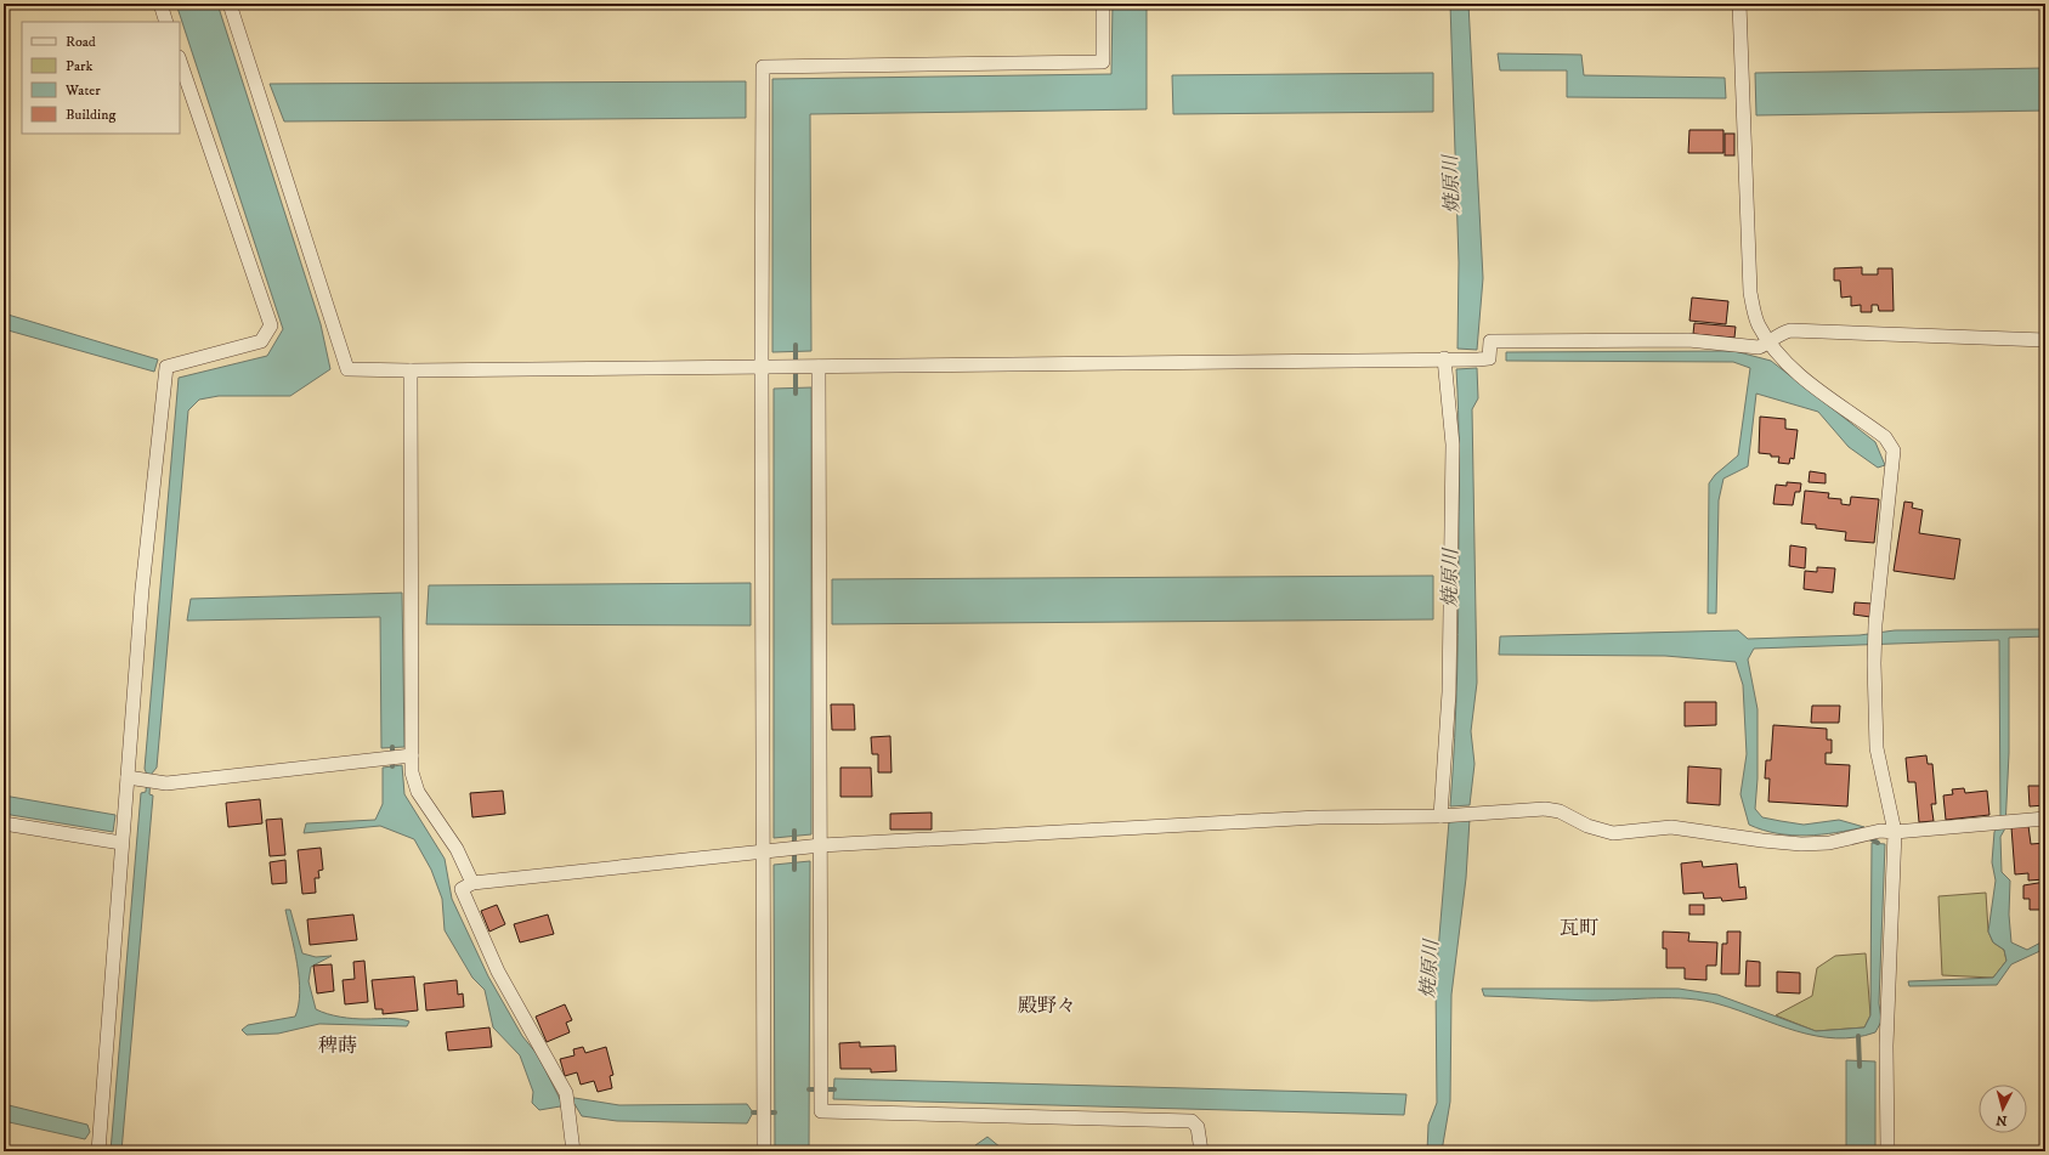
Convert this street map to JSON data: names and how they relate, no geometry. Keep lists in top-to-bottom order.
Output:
{
  "districts": ["瓦町", "殿野々", "稗蒔"],
  "water": ["焼原川"],
  "legend": [
    "Road",
    "Park",
    "Water",
    "Building"
  ],
  "north": "bottom"
}
